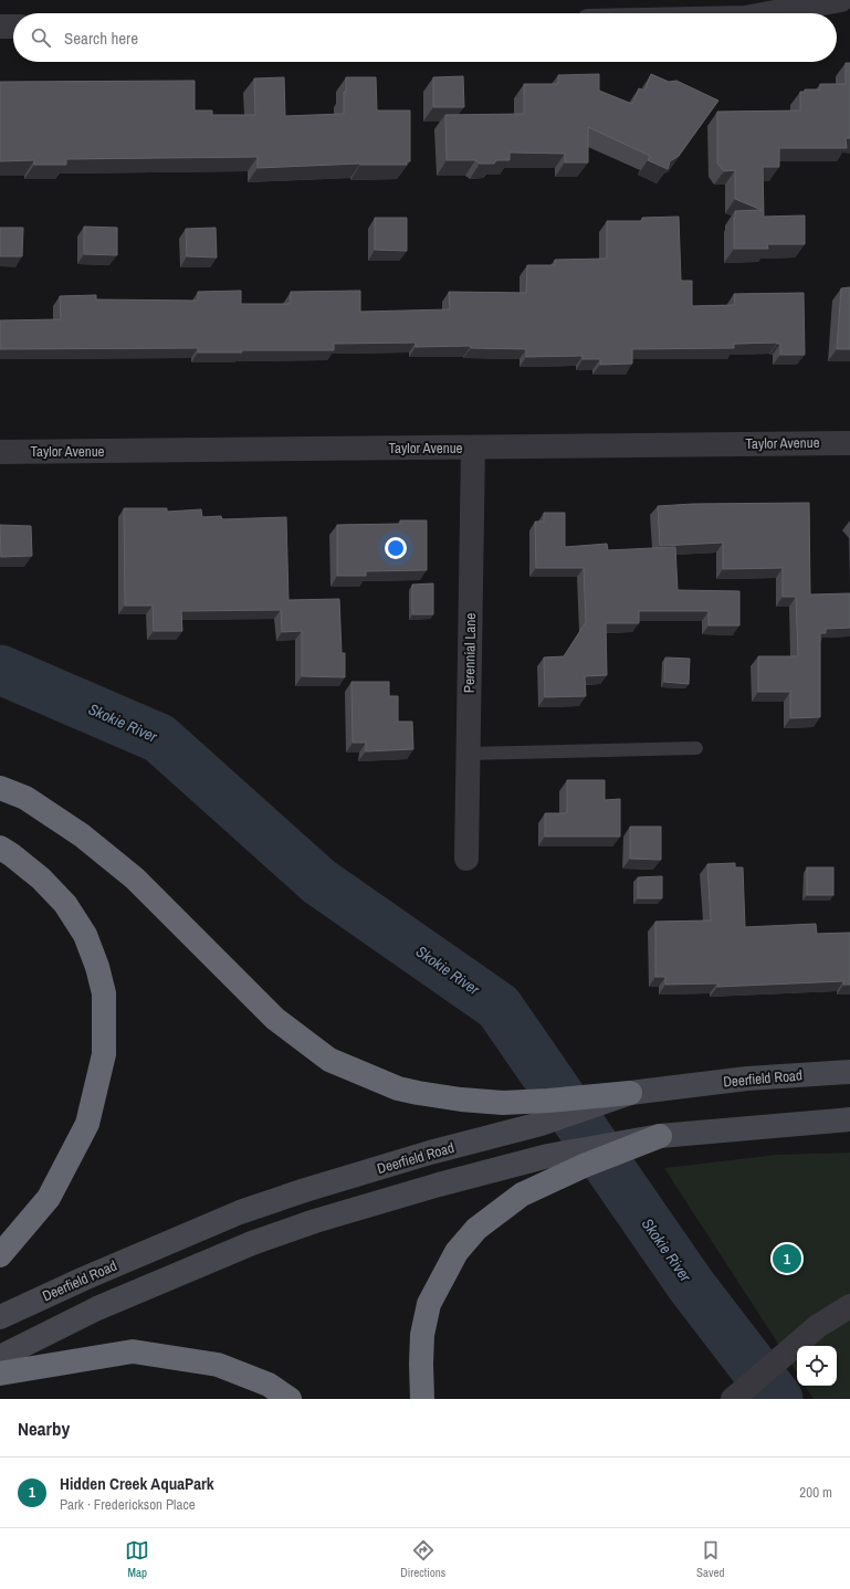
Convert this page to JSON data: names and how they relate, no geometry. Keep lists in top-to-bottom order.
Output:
{
  "streets": {
    "main road": ["Deerfield Road"],
    "street": ["Taylor Avenue", "Perennial Lane"]
  },
  "crossings": [
    ["Taylor Avenue", "Perennial Lane"]
  ],
  "water": ["Skokie River"],
  "page": {
    "search": "Search here",
    "pins": "1",
    "heading": "Nearby",
    "list": [
      {
        "mark": "1",
        "name": "Hidden Creek AquaPark",
        "note": "Park · Frederickson Place",
        "value": "200 m"
      }
    ],
    "nav": ["Map", "Directions", "Saved"]
  }
}
